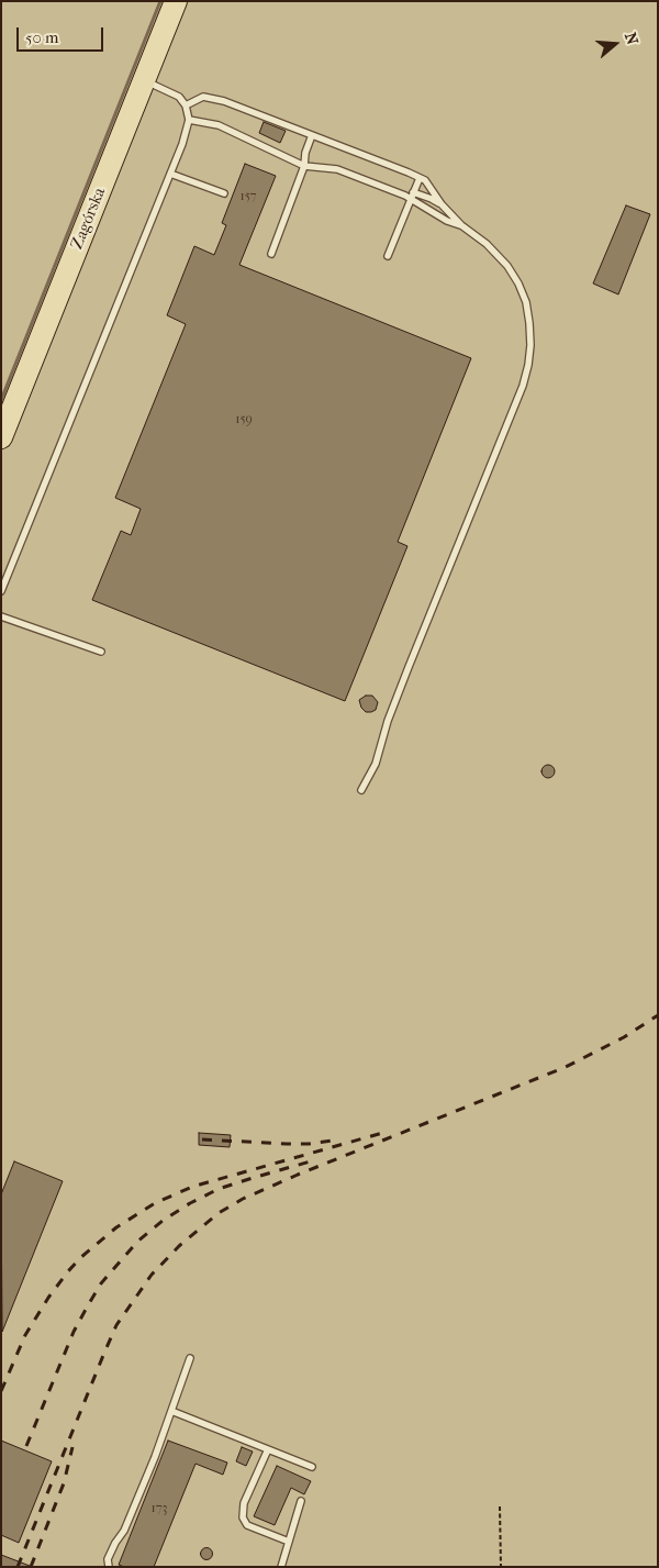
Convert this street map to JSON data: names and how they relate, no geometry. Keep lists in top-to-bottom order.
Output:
{
  "streets": {
    "highway": ["Zagórska"]
  },
  "house_numbers": ["157", "159", "173"],
  "scale_bar": "50 m",
  "north": "right"
}
